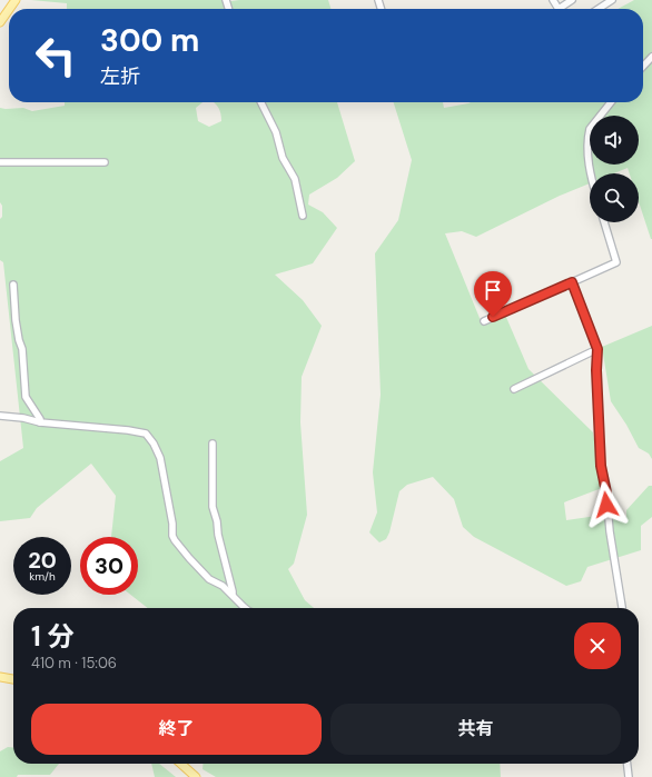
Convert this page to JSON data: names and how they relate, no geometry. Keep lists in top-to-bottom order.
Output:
{
  "page": {
    "turn": ["300 m", "左折"],
    "speed": "20 km/h",
    "limit": "30",
    "heading": ["1 分", "410 m · 15:06"],
    "buttons": ["終了", "共有"]
  }
}
